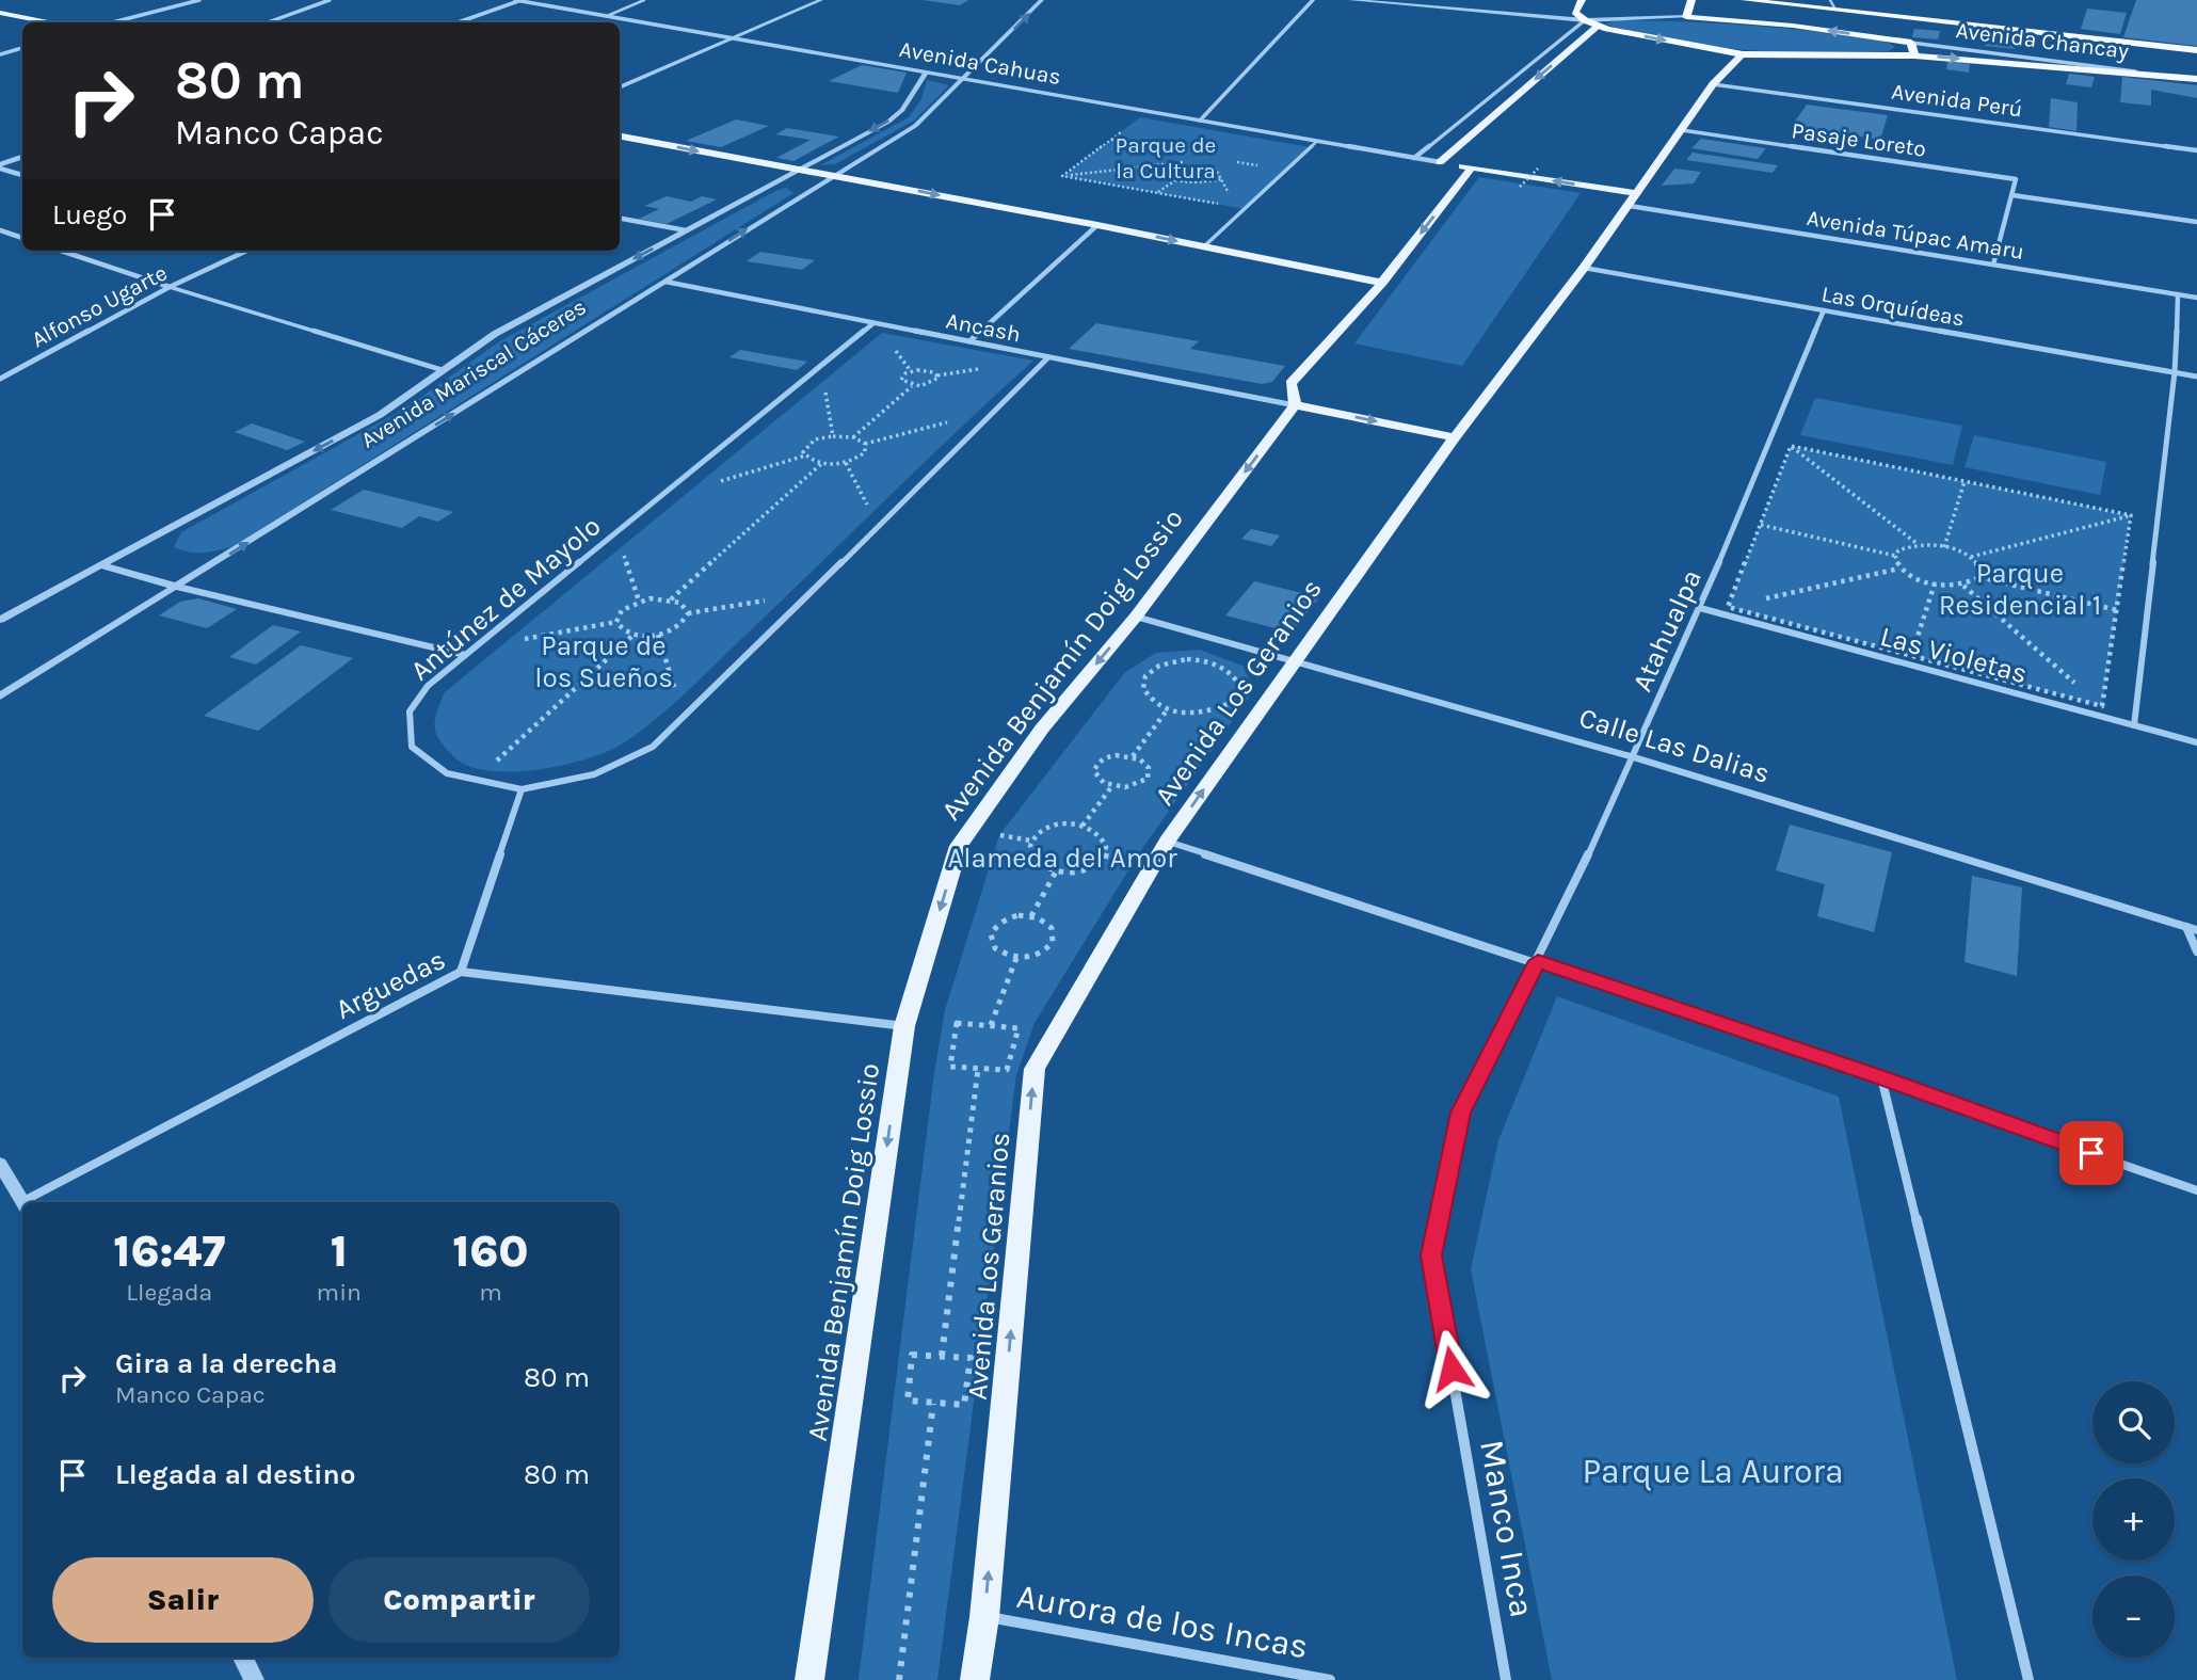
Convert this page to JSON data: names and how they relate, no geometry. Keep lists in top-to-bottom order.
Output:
{
  "streets": {
    "highway": ["Avenida Chancay"],
    "main road": ["Avenida Benjamín Doig Lossio", "Avenida Los Geranios"],
    "street": [
      "Avenida Cahuas",
      "Avenida Perú",
      "Pasaje Loreto",
      "Avenida Túpac Amaru",
      "Alfonso Ugarte",
      "Las Orquídeas",
      "Ancash",
      "Avenida Mariscal Cáceres",
      "Antúnez de Mayolo",
      "Atahualpa",
      "Las Violetas",
      "Calle Las Dalias",
      "Arguedas",
      "Manco Inca",
      "Aurora de los Incas"
    ]
  },
  "crossings": [
    ["Avenida Chancay", "Avenida Los Geranios"],
    ["Avenida Cahuas", "Avenida Mariscal Cáceres"],
    ["Avenida Perú", "Avenida Los Geranios"],
    ["Pasaje Loreto", "Avenida Los Geranios"],
    ["Avenida Túpac Amaru", "Avenida Los Geranios"],
    ["Las Orquídeas", "Atahualpa"],
    ["Las Orquídeas", "Avenida Los Geranios"],
    ["Ancash", "Avenida Mariscal Cáceres"],
    ["Ancash", "Antúnez de Mayolo"],
    ["Ancash", "Avenida Benjamín Doig Lossio"],
    ["Atahualpa", "Las Violetas"],
    ["Atahualpa", "Calle Las Dalias"],
    ["Atahualpa", "Manco Inca"],
    ["Avenida Benjamín Doig Lossio", "Calle Las Dalias"],
    ["Avenida Benjamín Doig Lossio", "Arguedas"],
    ["Avenida Los Geranios", "Calle Las Dalias"],
    ["Avenida Los Geranios", "Aurora de los Incas"]
  ],
  "one_way": ["Avenida Benjamín Doig Lossio", "Avenida Los Geranios"],
  "parks": [
    "Parque de la Cultura",
    "Parque Residencial 1",
    "Parque de los Sueños",
    "Alameda del Amor",
    "Parque La Aurora"
  ],
  "page": {
    "turn": ["80 m", "Manco Capac"],
    "then": "Luego",
    "eta": [
      "16:47",
      "Llegada",
      "1",
      "min",
      "160",
      "m"
    ],
    "list": [
      {
        "name": "Gira a la derecha",
        "note": "Manco Capac",
        "value": "80 m"
      },
      {
        "name": "Llegada al destino",
        "value": "80 m"
      }
    ],
    "map_buttons": ["+", "−"],
    "buttons": ["Salir", "Compartir"]
  }
}
